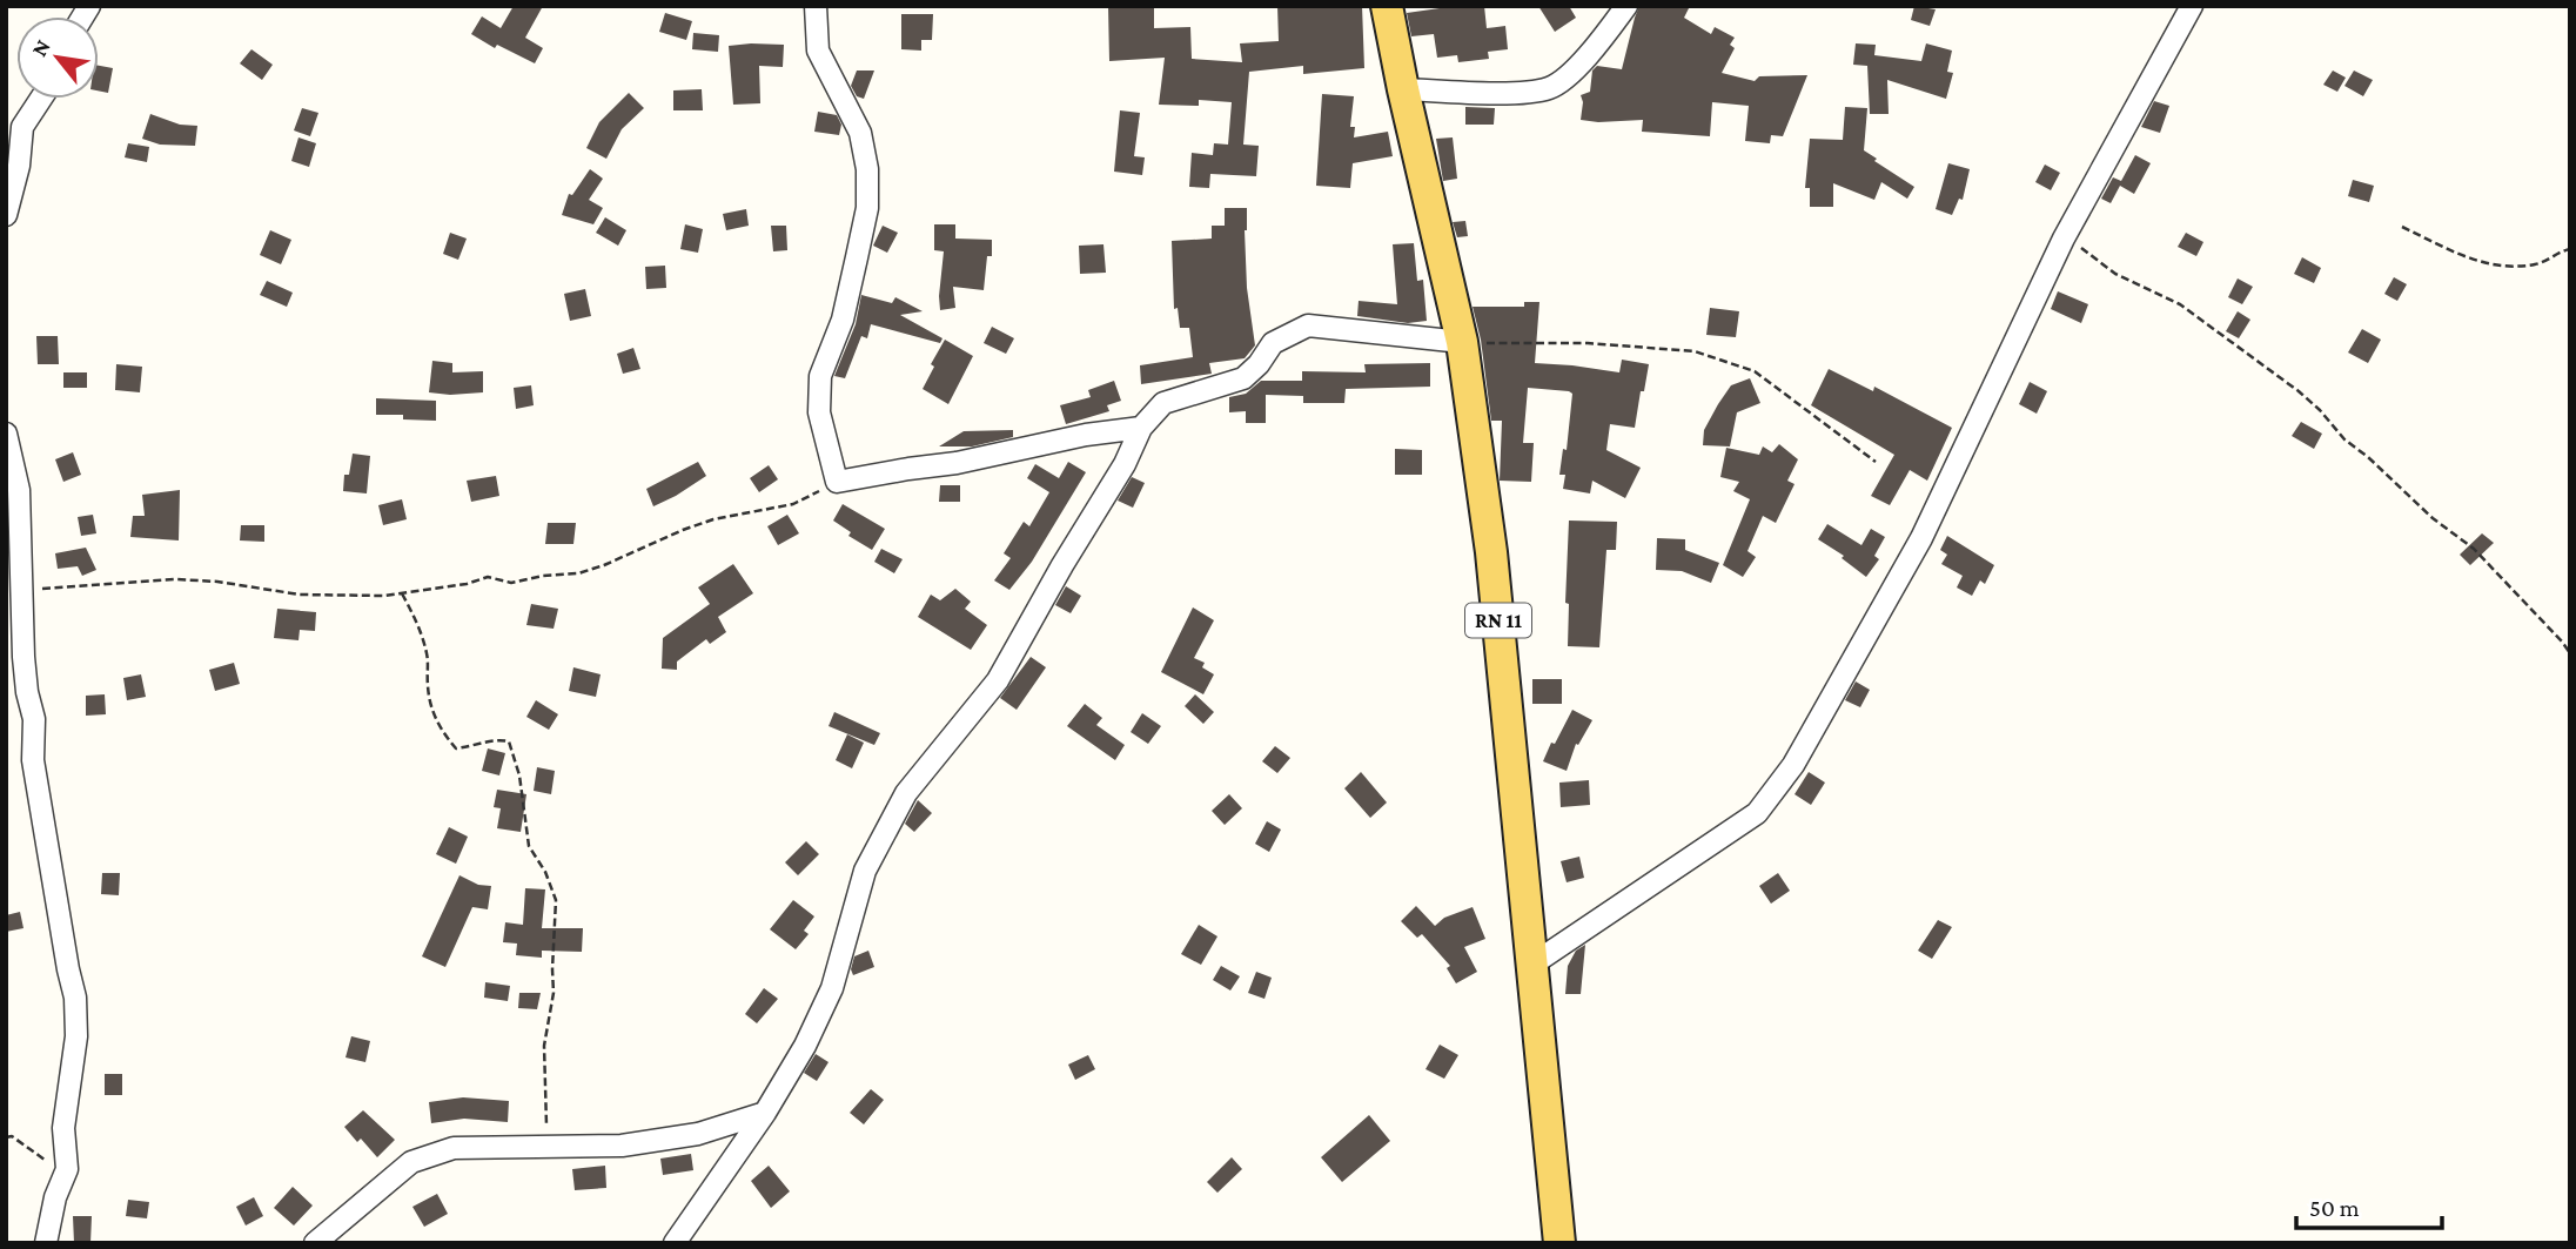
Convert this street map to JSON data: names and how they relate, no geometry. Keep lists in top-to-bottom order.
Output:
{
  "streets": {
    "main road": ["RN 11"]
  },
  "scale_bar": "50 m",
  "north": "top left"
}
